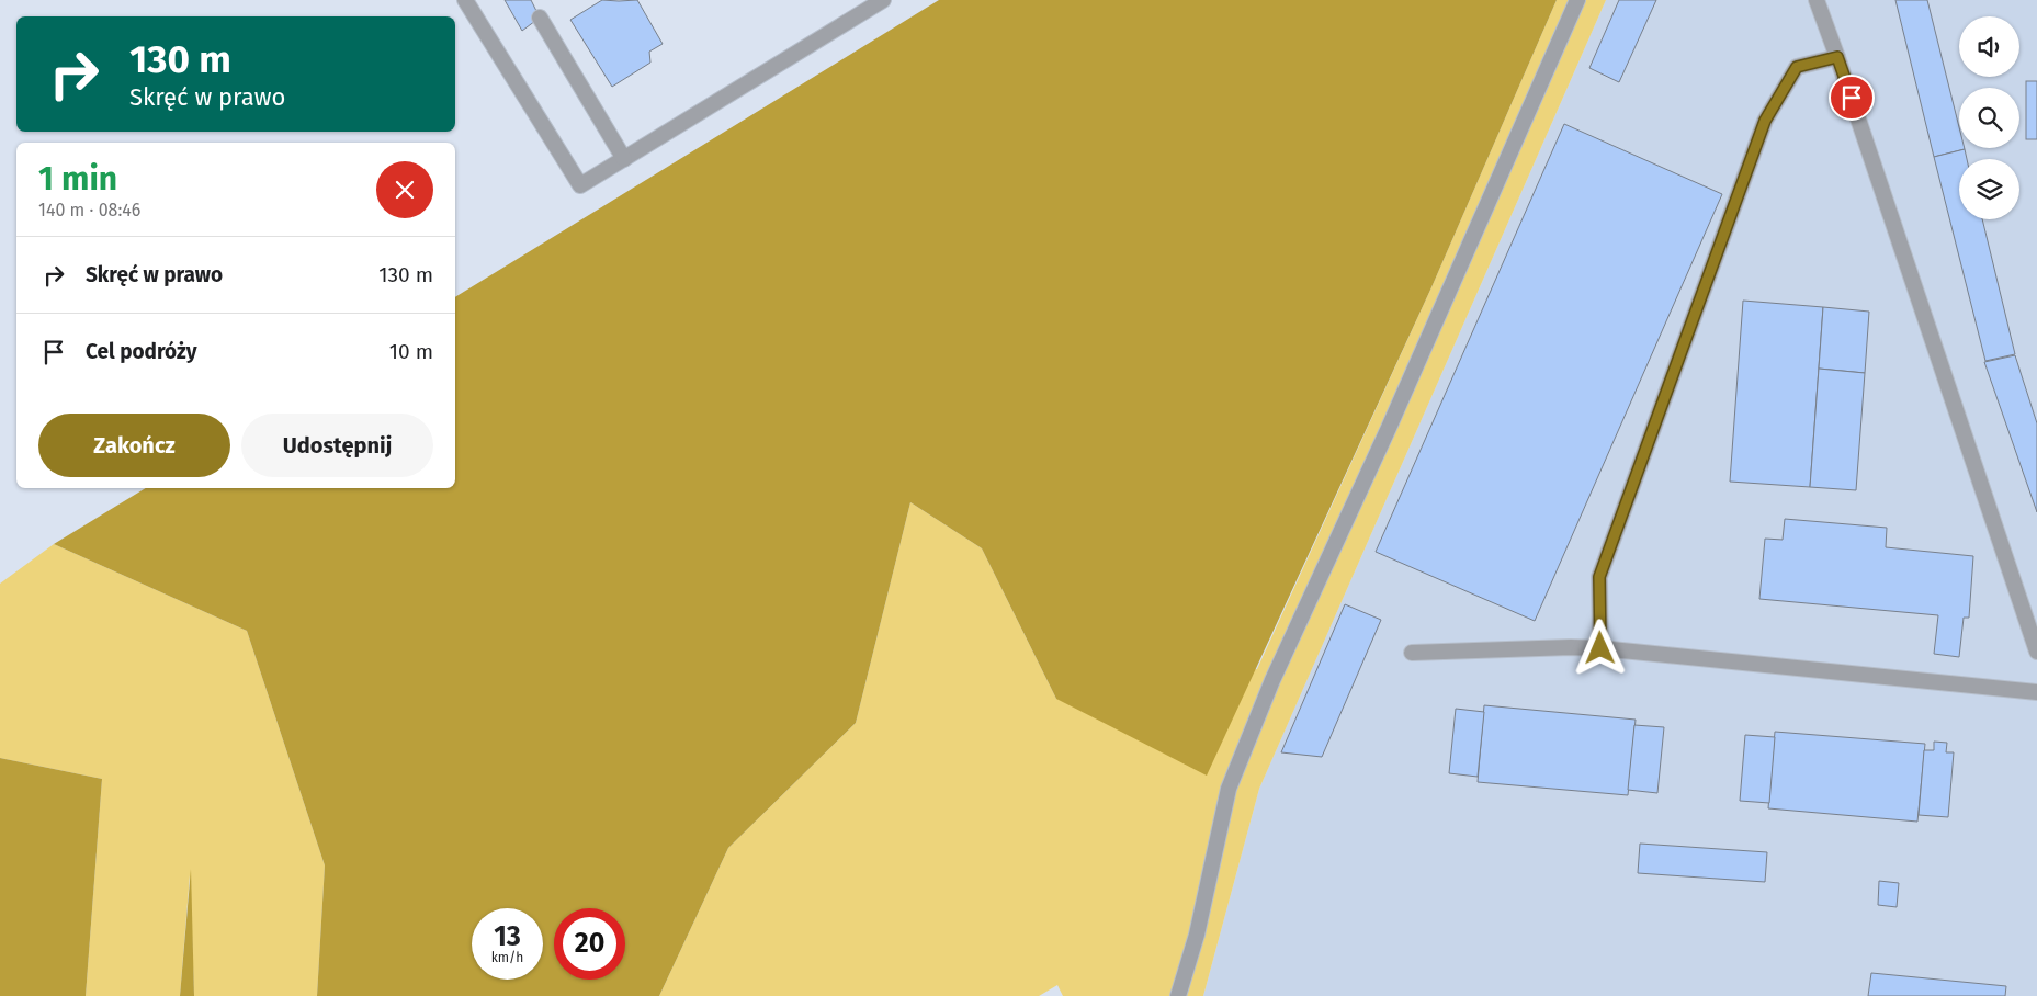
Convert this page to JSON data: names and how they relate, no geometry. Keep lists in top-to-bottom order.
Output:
{
  "page": {
    "turn": ["130 m", "Skręć w prawo"],
    "heading": ["1 min", "140 m · 08:46"],
    "list": [
      {
        "name": "Skręć w prawo",
        "value": "130 m"
      },
      {
        "name": "Cel podróży",
        "value": "10 m"
      }
    ],
    "buttons": ["Zakończ", "Udostępnij"],
    "speed": "13 km/h",
    "limit": "20"
  }
}
